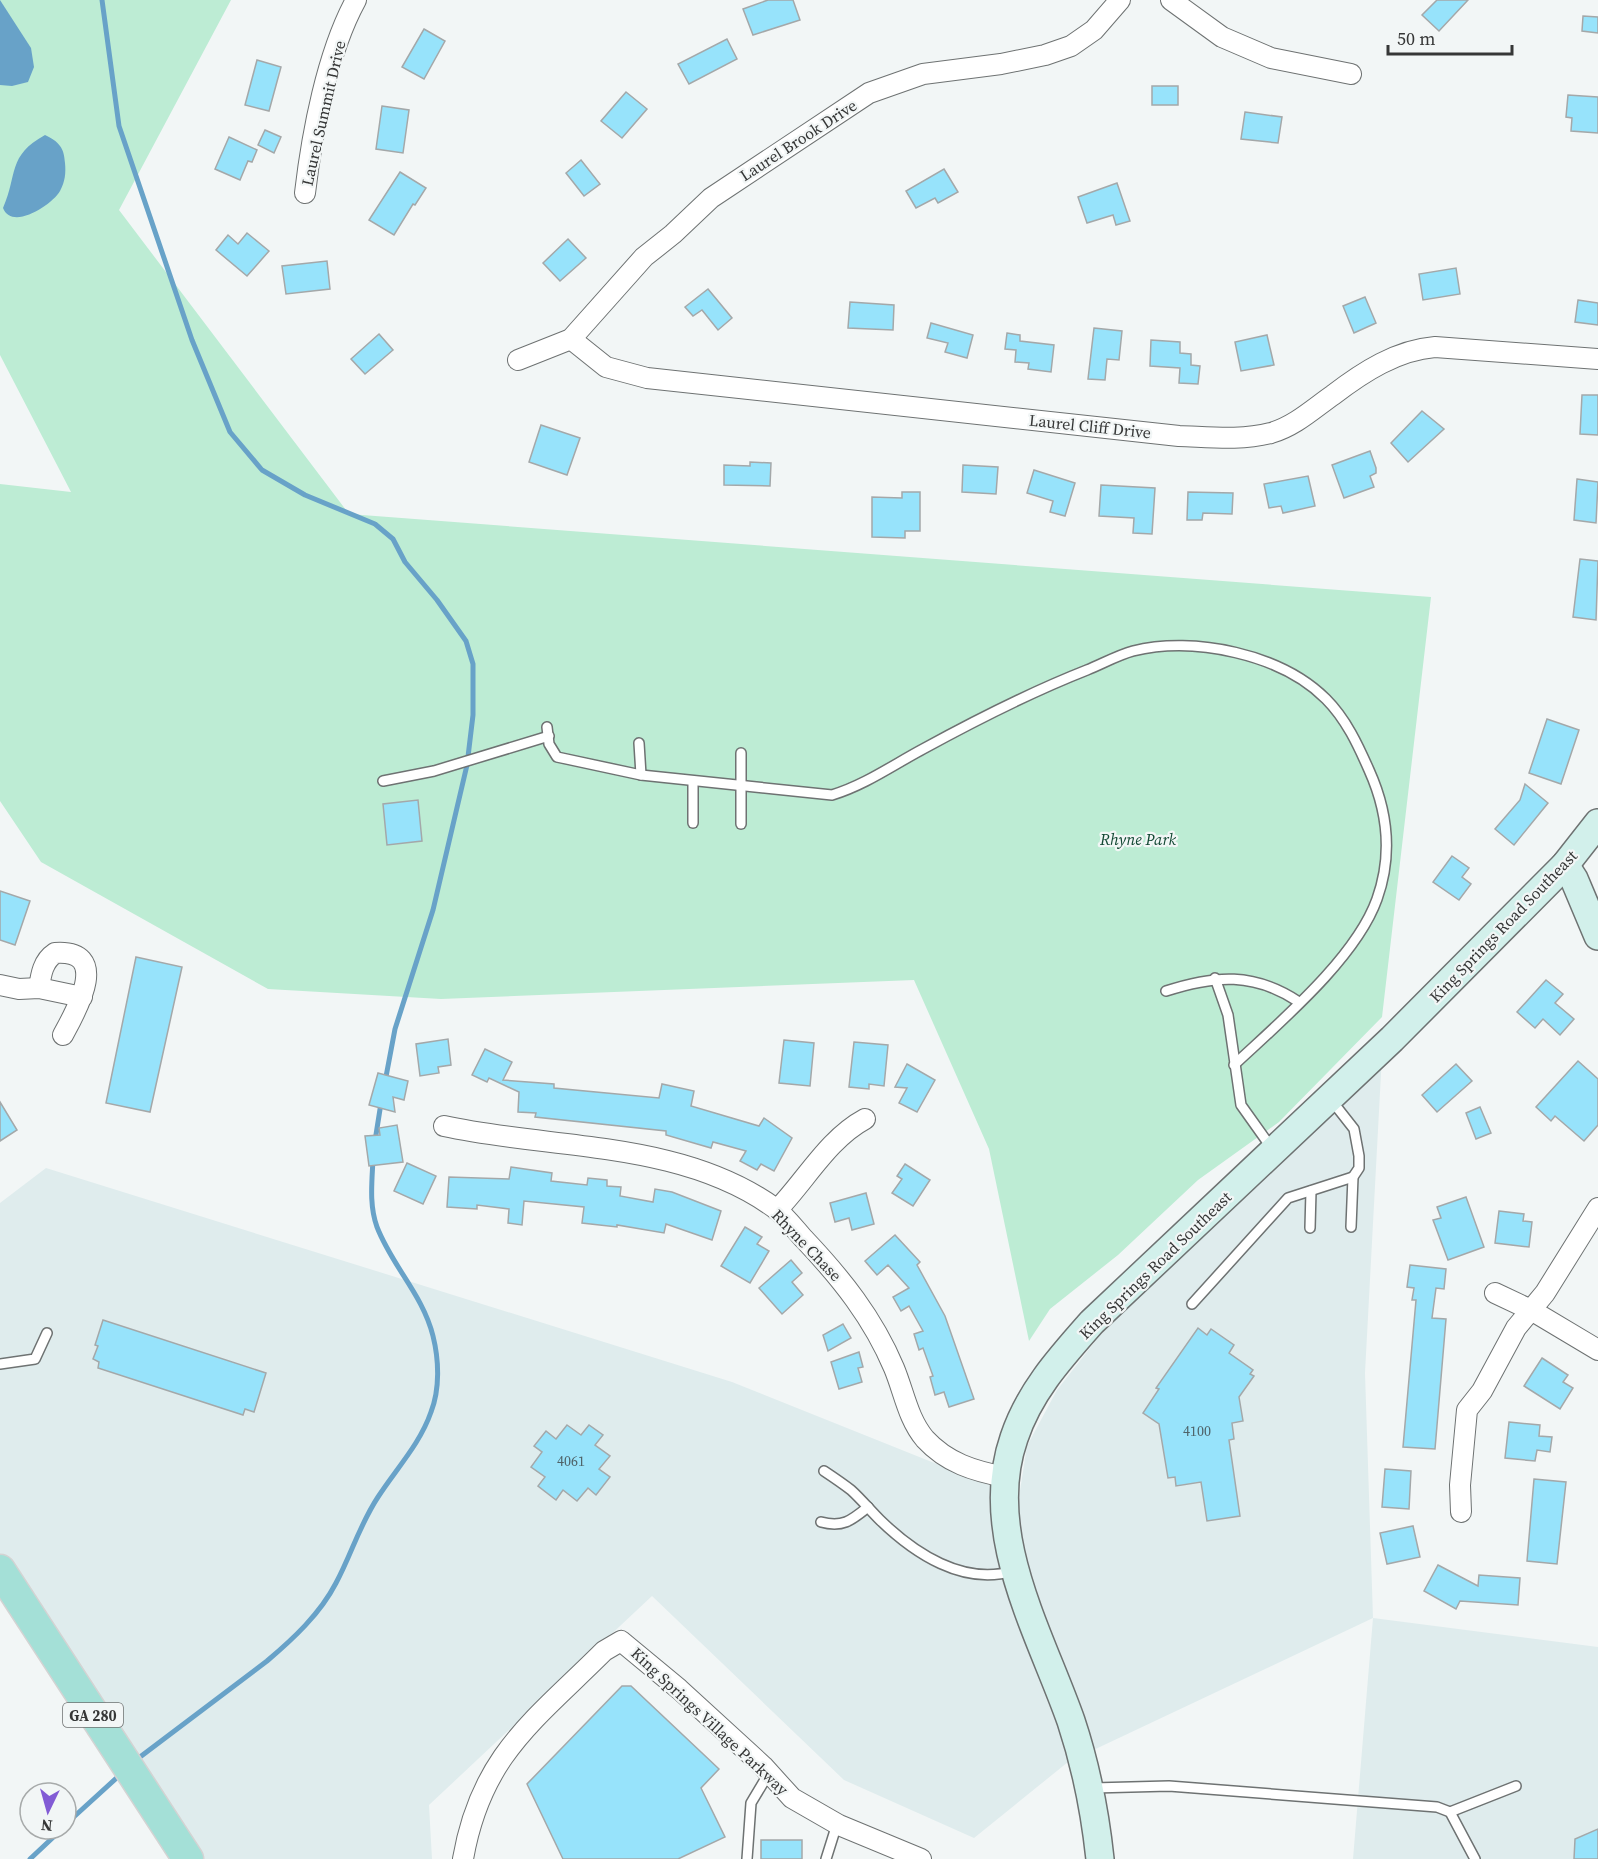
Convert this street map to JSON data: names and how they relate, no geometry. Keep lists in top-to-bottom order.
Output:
{
  "streets": {
    "main road": ["GA 280"],
    "street": [
      "Laurel Summit Drive",
      "Laurel Brook Drive",
      "Laurel Cliff Drive",
      "King Springs Road Southeast",
      "Rhyne Chase",
      "King Springs Village Parkway"
    ]
  },
  "crossings": [
    ["Laurel Brook Drive", "Laurel Cliff Drive"],
    ["King Springs Road Southeast", "Rhyne Chase"]
  ],
  "parks": ["Rhyne Park"],
  "house_numbers": ["4100", "4061"],
  "scale_bar": "50 m",
  "north": "bottom"
}
